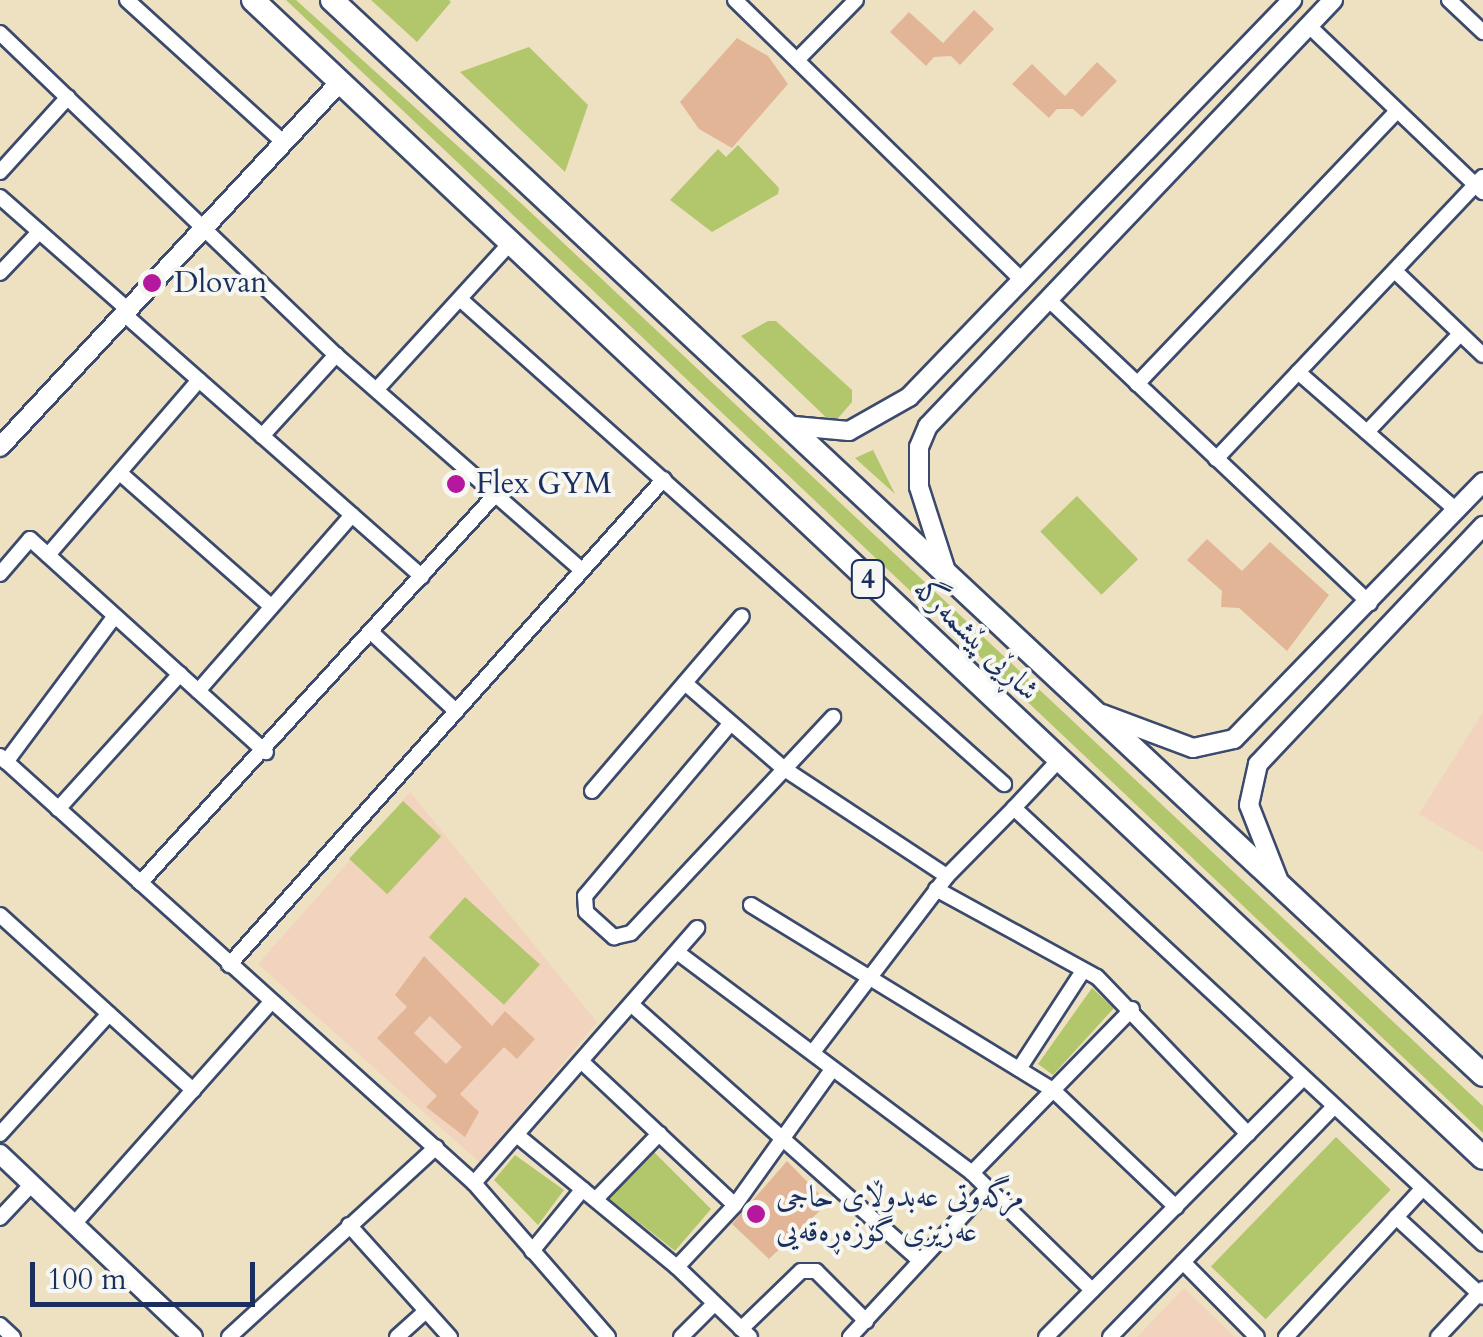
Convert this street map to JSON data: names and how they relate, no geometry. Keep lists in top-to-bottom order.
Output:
{
  "streets": {
    "highway": ["4", "شاڕێی پێشمەرگە"]
  },
  "places": ["Dlovan", "Flex GYM", "مزگەوتی عەبدوڵای حاجی عەزیزی گۆزەڕەقەیی"],
  "scale_bar": "100 m"
}
